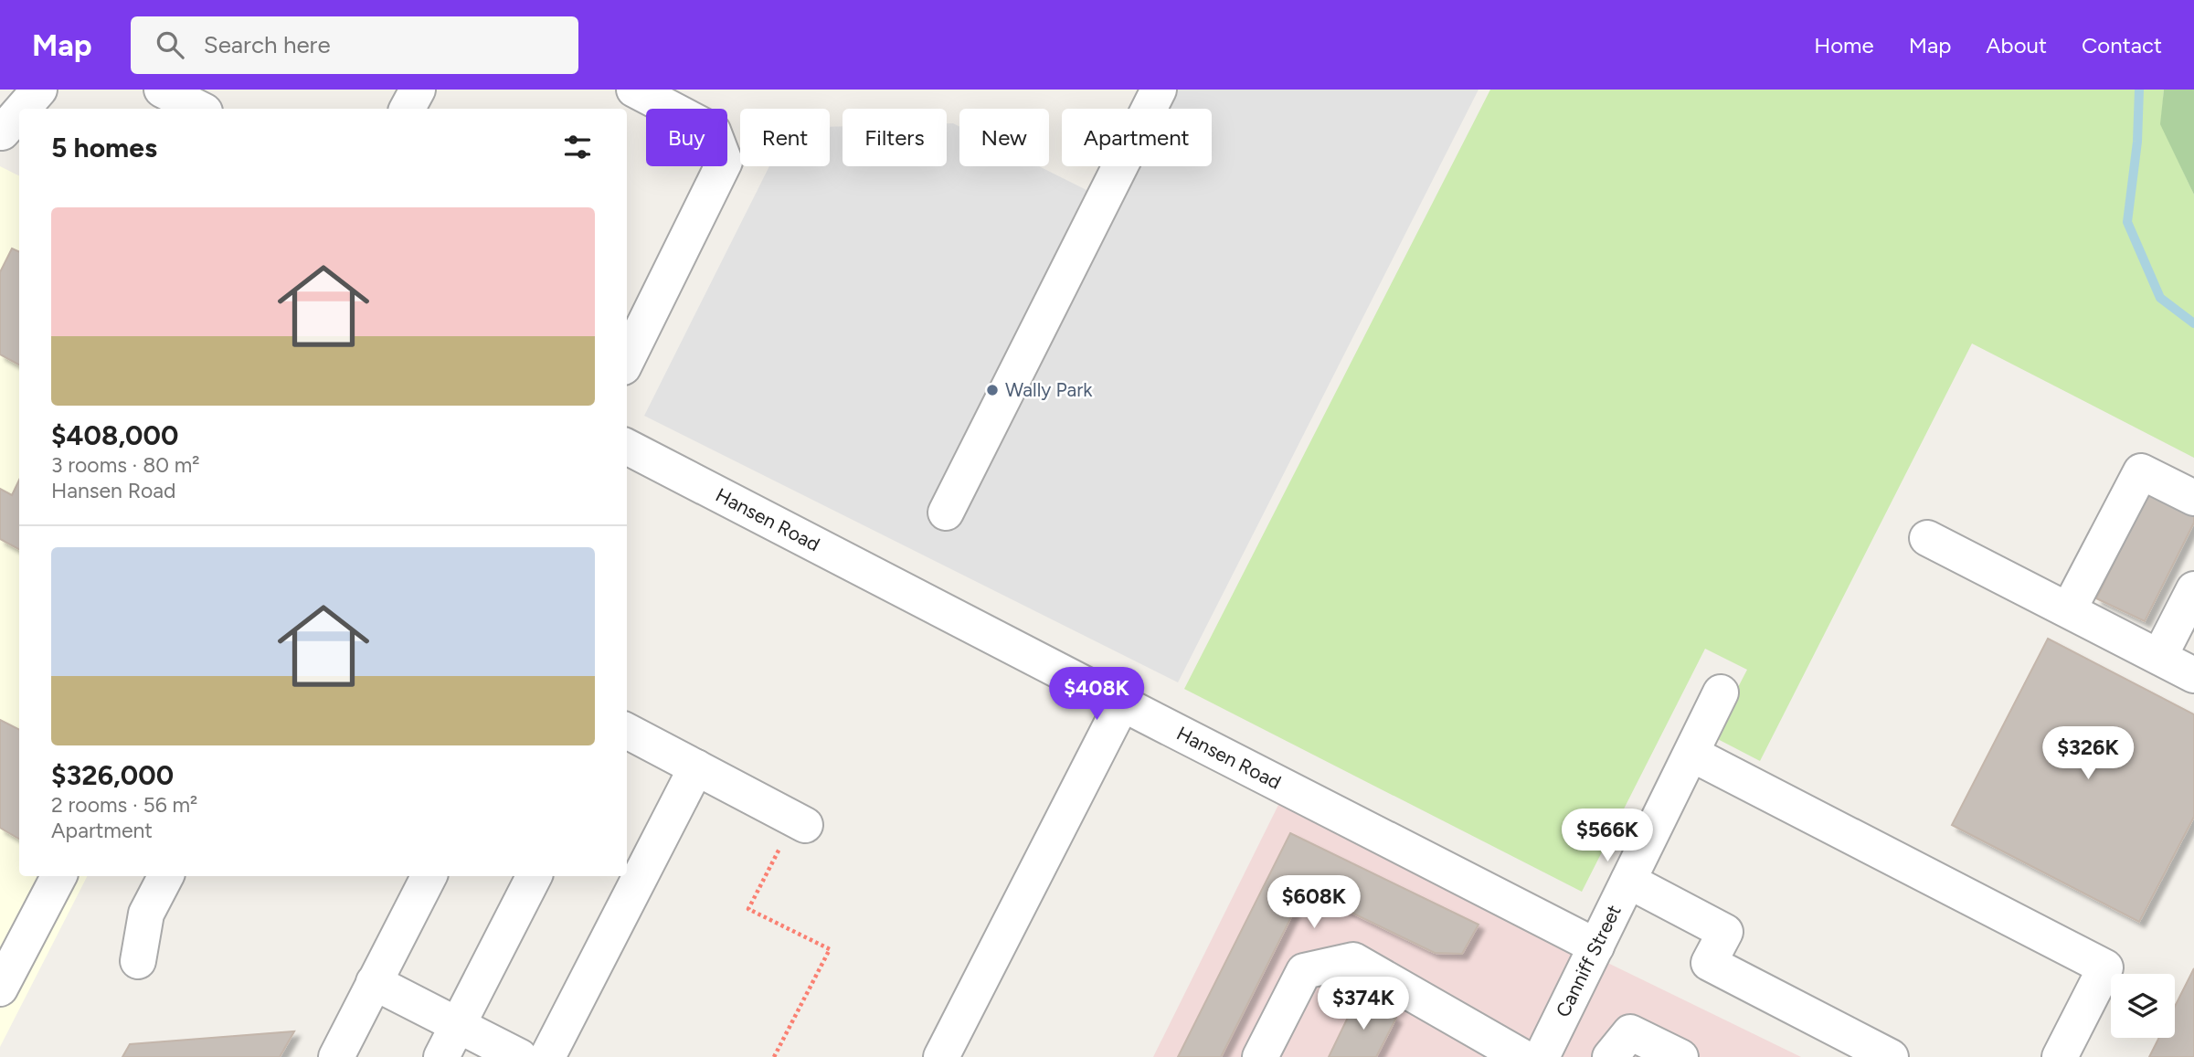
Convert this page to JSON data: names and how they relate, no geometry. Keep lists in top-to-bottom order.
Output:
{
  "streets": {
    "street": ["Hansen Road", "Canniff Street"]
  },
  "crossings": [
    ["Hansen Road", "Canniff Street"]
  ],
  "places": ["Wally Park"],
  "page": {
    "header": "Map",
    "search": "Search here",
    "nav": [
      "Home",
      "Map",
      "About",
      "Contact"
    ],
    "chip": [
      "Buy",
      "Rent",
      "Filters",
      "New",
      "Apartment"
    ],
    "heading": "5 homes",
    "list": [
      {
        "name": "$408,000",
        "note": "3 rooms · 80 m² · Hansen Road"
      },
      {
        "name": "$326,000",
        "note": "2 rooms · 56 m² · Apartment"
      }
    ],
    "price": [
      "$408K",
      "$326K",
      "$566K",
      "$608K",
      "$374K"
    ]
  }
}
